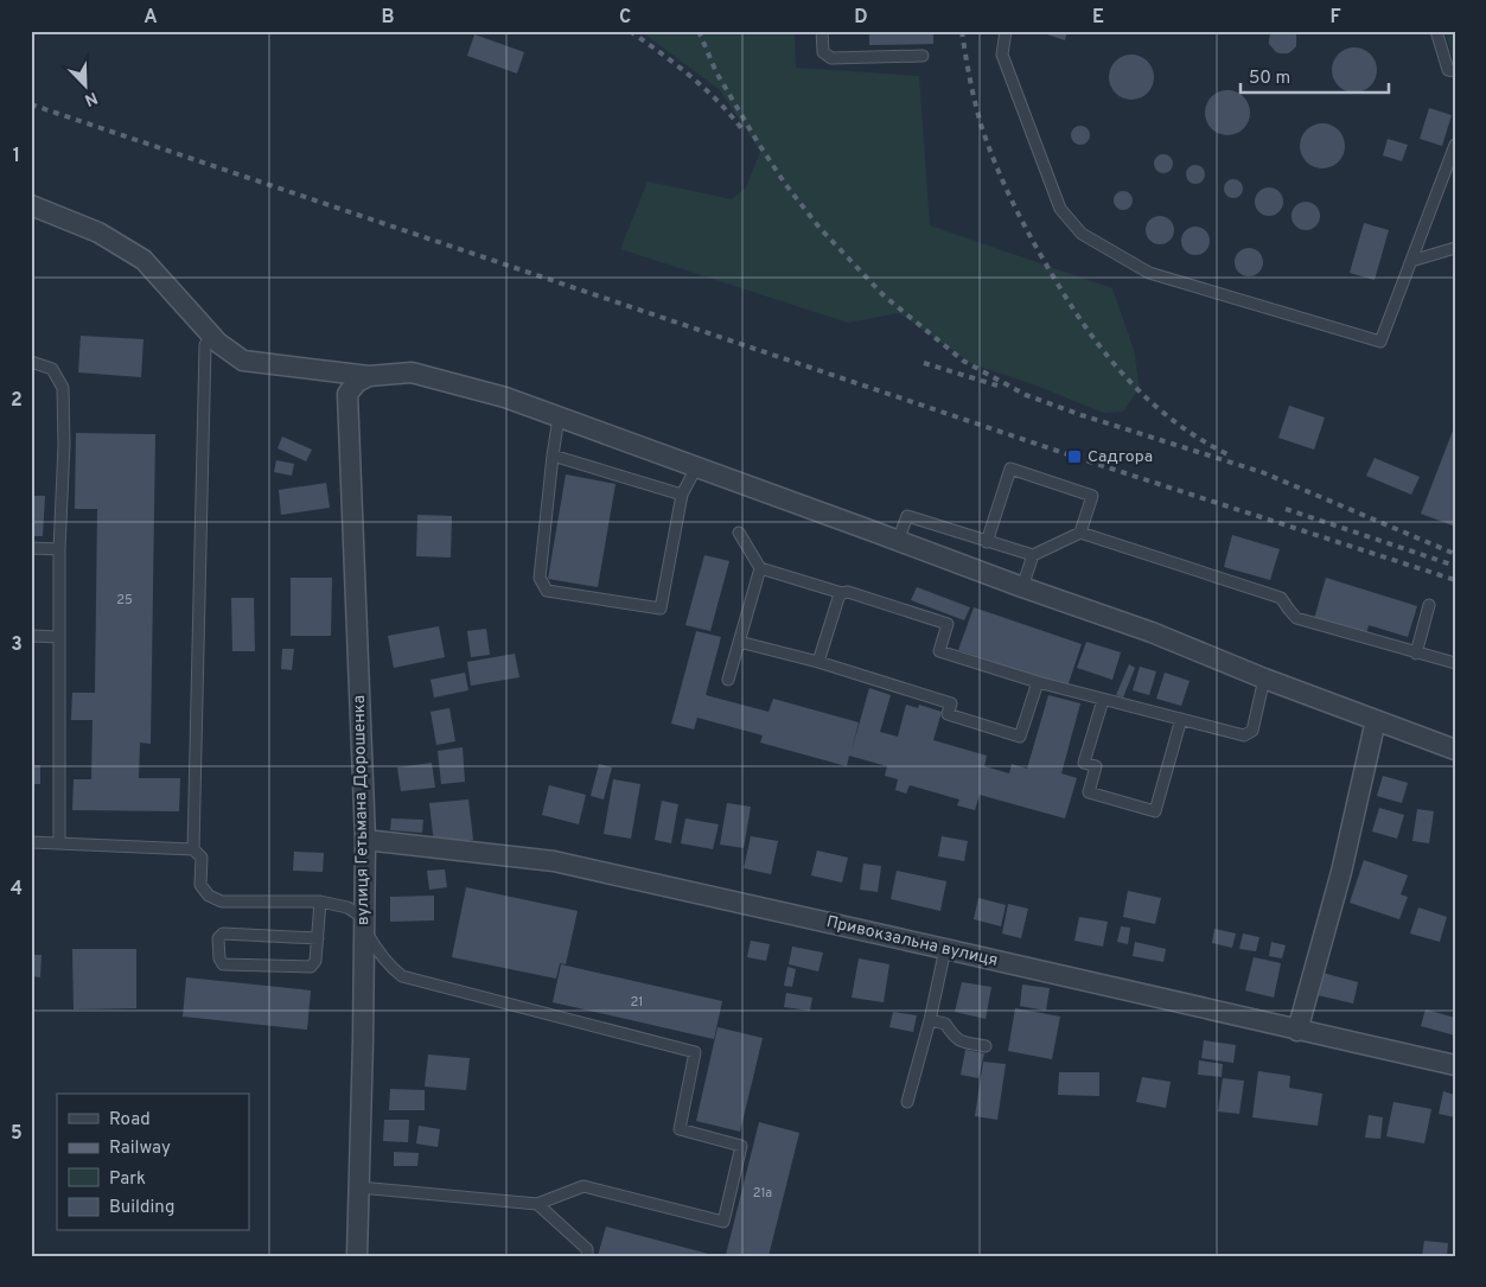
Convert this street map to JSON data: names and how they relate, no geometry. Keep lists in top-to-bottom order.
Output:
{
  "streets": {
    "street": ["вулиця Гетьмана Дорошенка", "Привокзальна вулиця"]
  },
  "crossings": [
    ["вулиця Гетьмана Дорошенка", "Привокзальна вулиця"]
  ],
  "places": {
    "transit": ["Садгора"]
  },
  "house_numbers": ["25", "21", "21а"],
  "legend": [
    "Road",
    "Railway",
    "Park",
    "Building"
  ],
  "scale_bar": "50 m",
  "north": "bottom right",
  "grid": {
    "columns": [
      "A",
      "B",
      "C",
      "D",
      "E",
      "F"
    ],
    "rows": [
      "1",
      "2",
      "3",
      "4",
      "5"
    ]
  }
}
